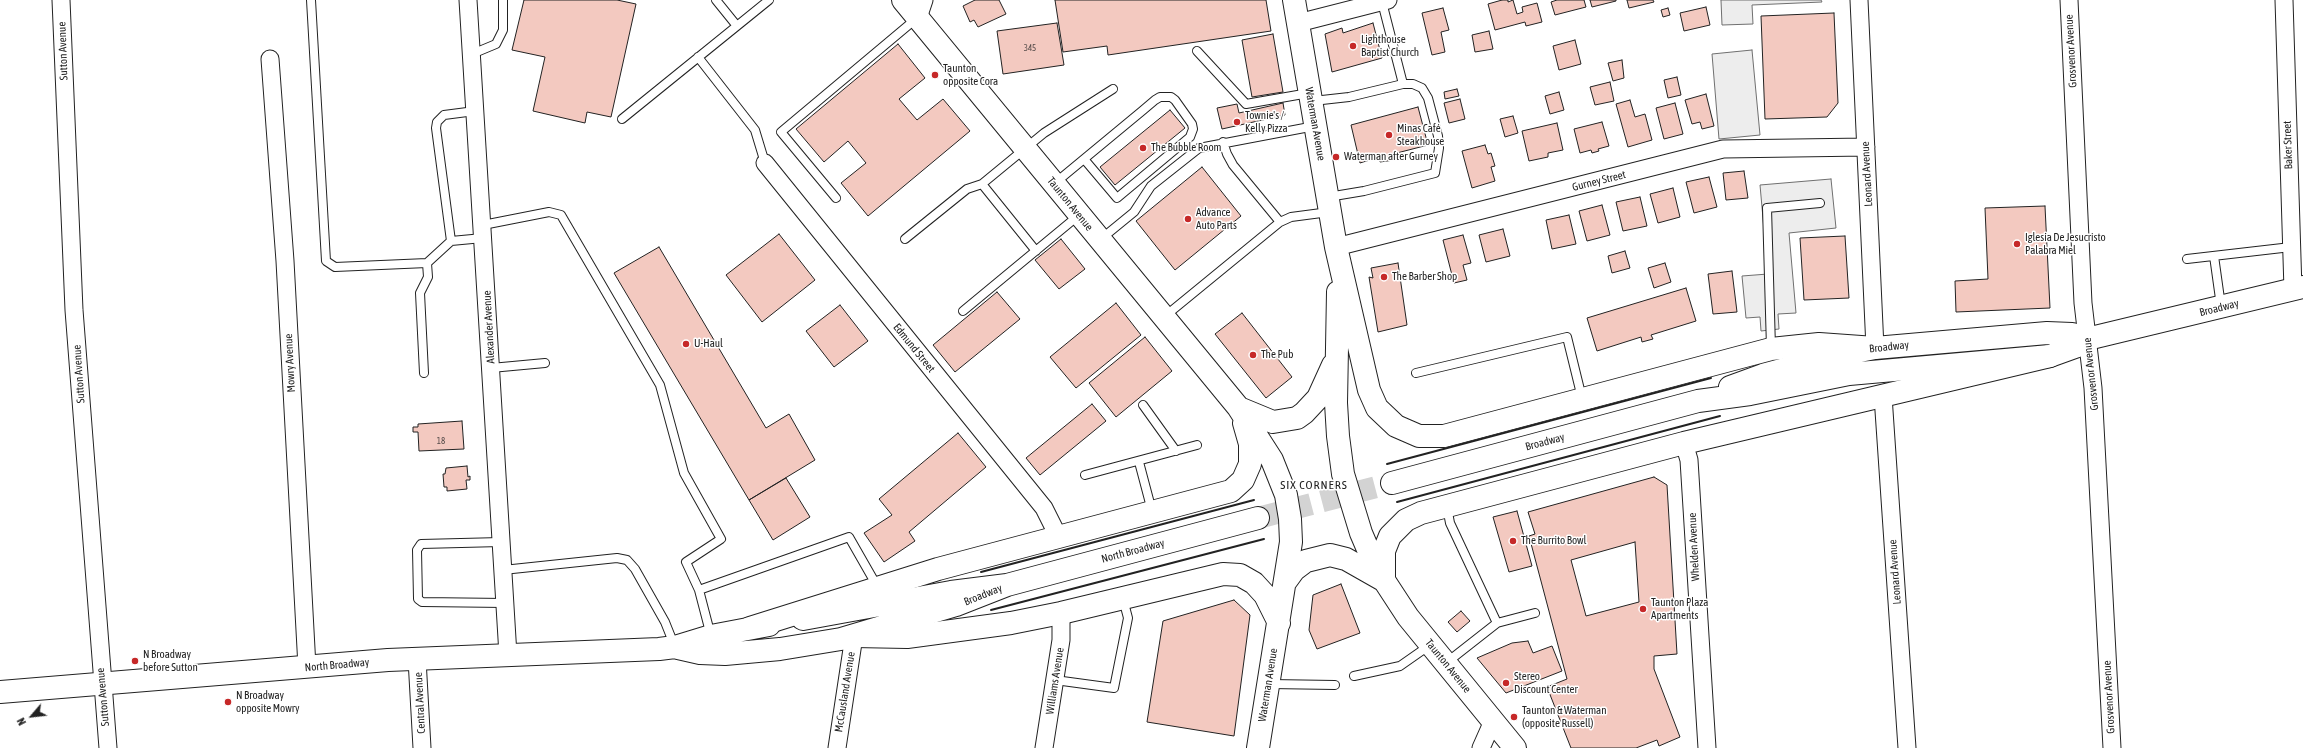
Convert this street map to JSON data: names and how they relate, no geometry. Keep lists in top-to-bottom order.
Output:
{
  "streets": {
    "main road": [
      "Waterman Avenue",
      "Taunton Avenue",
      "Broadway",
      "North Broadway"
    ],
    "street": [
      "Sutton Avenue",
      "Grosvenor Avenue",
      "Baker Street",
      "Leonard Avenue",
      "Gurney Street",
      "Alexander Avenue",
      "Edmund Street",
      "Mowry Avenue",
      "Whelden Avenue",
      "Williams Avenue",
      "McCausland Avenue",
      "Central Avenue"
    ]
  },
  "crossings": [
    ["Sutton Avenue", "North Broadway"],
    ["Grosvenor Avenue", "Broadway"],
    ["Waterman Avenue", "Gurney Street"],
    ["Waterman Avenue", "Taunton Avenue"],
    ["Baker Street", "Broadway"],
    ["Leonard Avenue", "Gurney Street"],
    ["Leonard Avenue", "Broadway"],
    ["Broadway", "North Broadway"],
    ["Broadway", "McCausland Avenue"],
    ["Alexander Avenue", "North Broadway"],
    ["Mowry Avenue", "North Broadway"],
    ["North Broadway", "Central Avenue"]
  ],
  "districts": ["SIX CORNERS"],
  "places": [
    "Lighthouse Baptist Church",
    "Taunton opposite Cora",
    "Townie's / Kelly Pizza",
    "Minas Café Steakhouse",
    "The Bubble Room",
    "Waterman after Gurney",
    "Advance Auto Parts",
    "Iglesia De Jesucristo Palabra Miel",
    "The Barber Shop",
    "U-Haul",
    "The Pub",
    "The Burrito Bowl",
    "Taunton Plaza Apartments",
    "N Broadway before Sutton",
    "Stereo Discount Center",
    "N Broadway opposite Mowry",
    "Taunton & Waterman (opposite Russell)"
  ],
  "house_numbers": ["345", "18"],
  "north": "bottom left"
}
